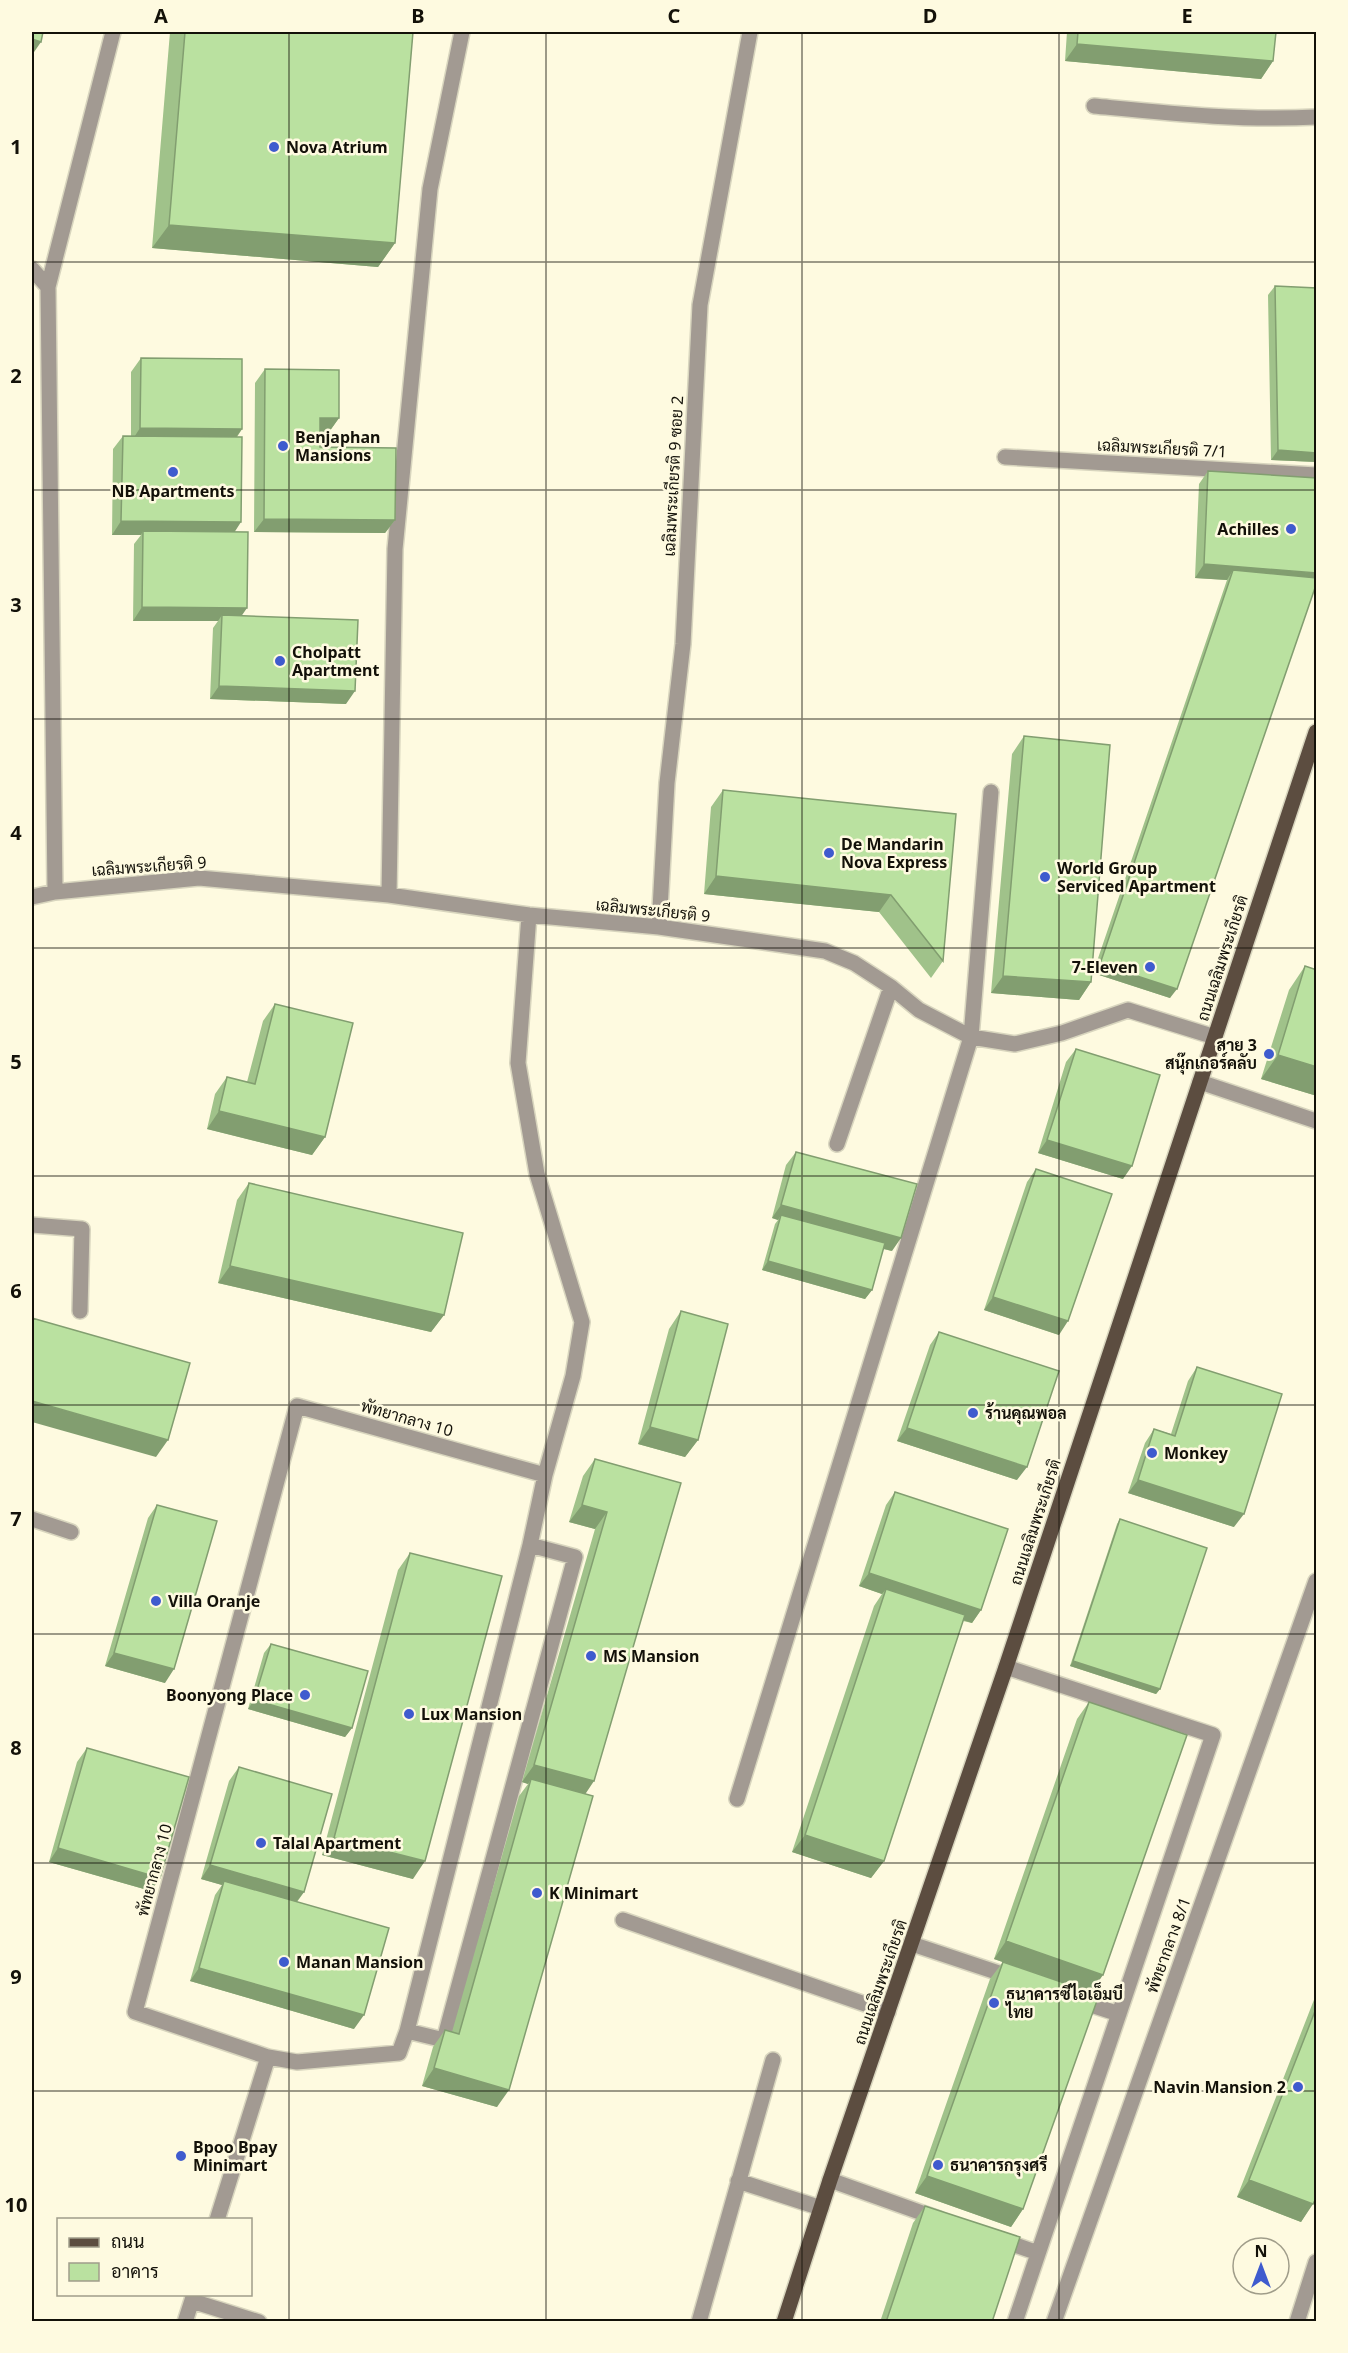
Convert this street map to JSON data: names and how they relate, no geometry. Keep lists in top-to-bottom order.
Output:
{
  "streets": {
    "main road": ["ถนนเฉลิมพระเกียรติ"],
    "street": [
      "เฉลิมพระเกียรติ 7/1",
      "เฉลิมพระเกียรติ 9 ซอย 2",
      "เฉลิมพระเกียรติ 9",
      "พัทยากลาง 10",
      "พัทยากลาง 8/1"
    ]
  },
  "crossings": [
    ["เฉลิมพระเกียรติ 9 ซอย 2", "เฉลิมพระเกียรติ 9"],
    ["เฉลิมพระเกียรติ 9", "ถนนเฉลิมพระเกียรติ"]
  ],
  "places": [
    "Nova Atrium",
    "Benjaphan Mansions",
    "NB Apartments",
    "Achilles",
    "Cholpatt Apartment",
    "De Mandarin Nova Express",
    "World Group Serviced Apartment",
    "7-Eleven",
    "สาย 3 สนุ๊กเกอร์คลับ",
    "ร้านคุณพอล",
    "Monkey",
    "Villa Oranje",
    "MS Mansion",
    "Boonyong Place",
    "Lux Mansion",
    "Talal Apartment",
    "K Minimart",
    "Manan Mansion",
    "ธนาคารซีไอเอ็มบี ไทย",
    "Navin Mansion 2",
    "Bpoo Bpay Minimart",
    "ธนาคารกรุงศรี"
  ],
  "legend": ["ถนน", "อาคาร"],
  "north": "top",
  "grid": {
    "columns": [
      "A",
      "B",
      "C",
      "D",
      "E"
    ],
    "rows": [
      "1",
      "2",
      "3",
      "4",
      "5",
      "6",
      "7",
      "8",
      "9",
      "10"
    ]
  }
}
